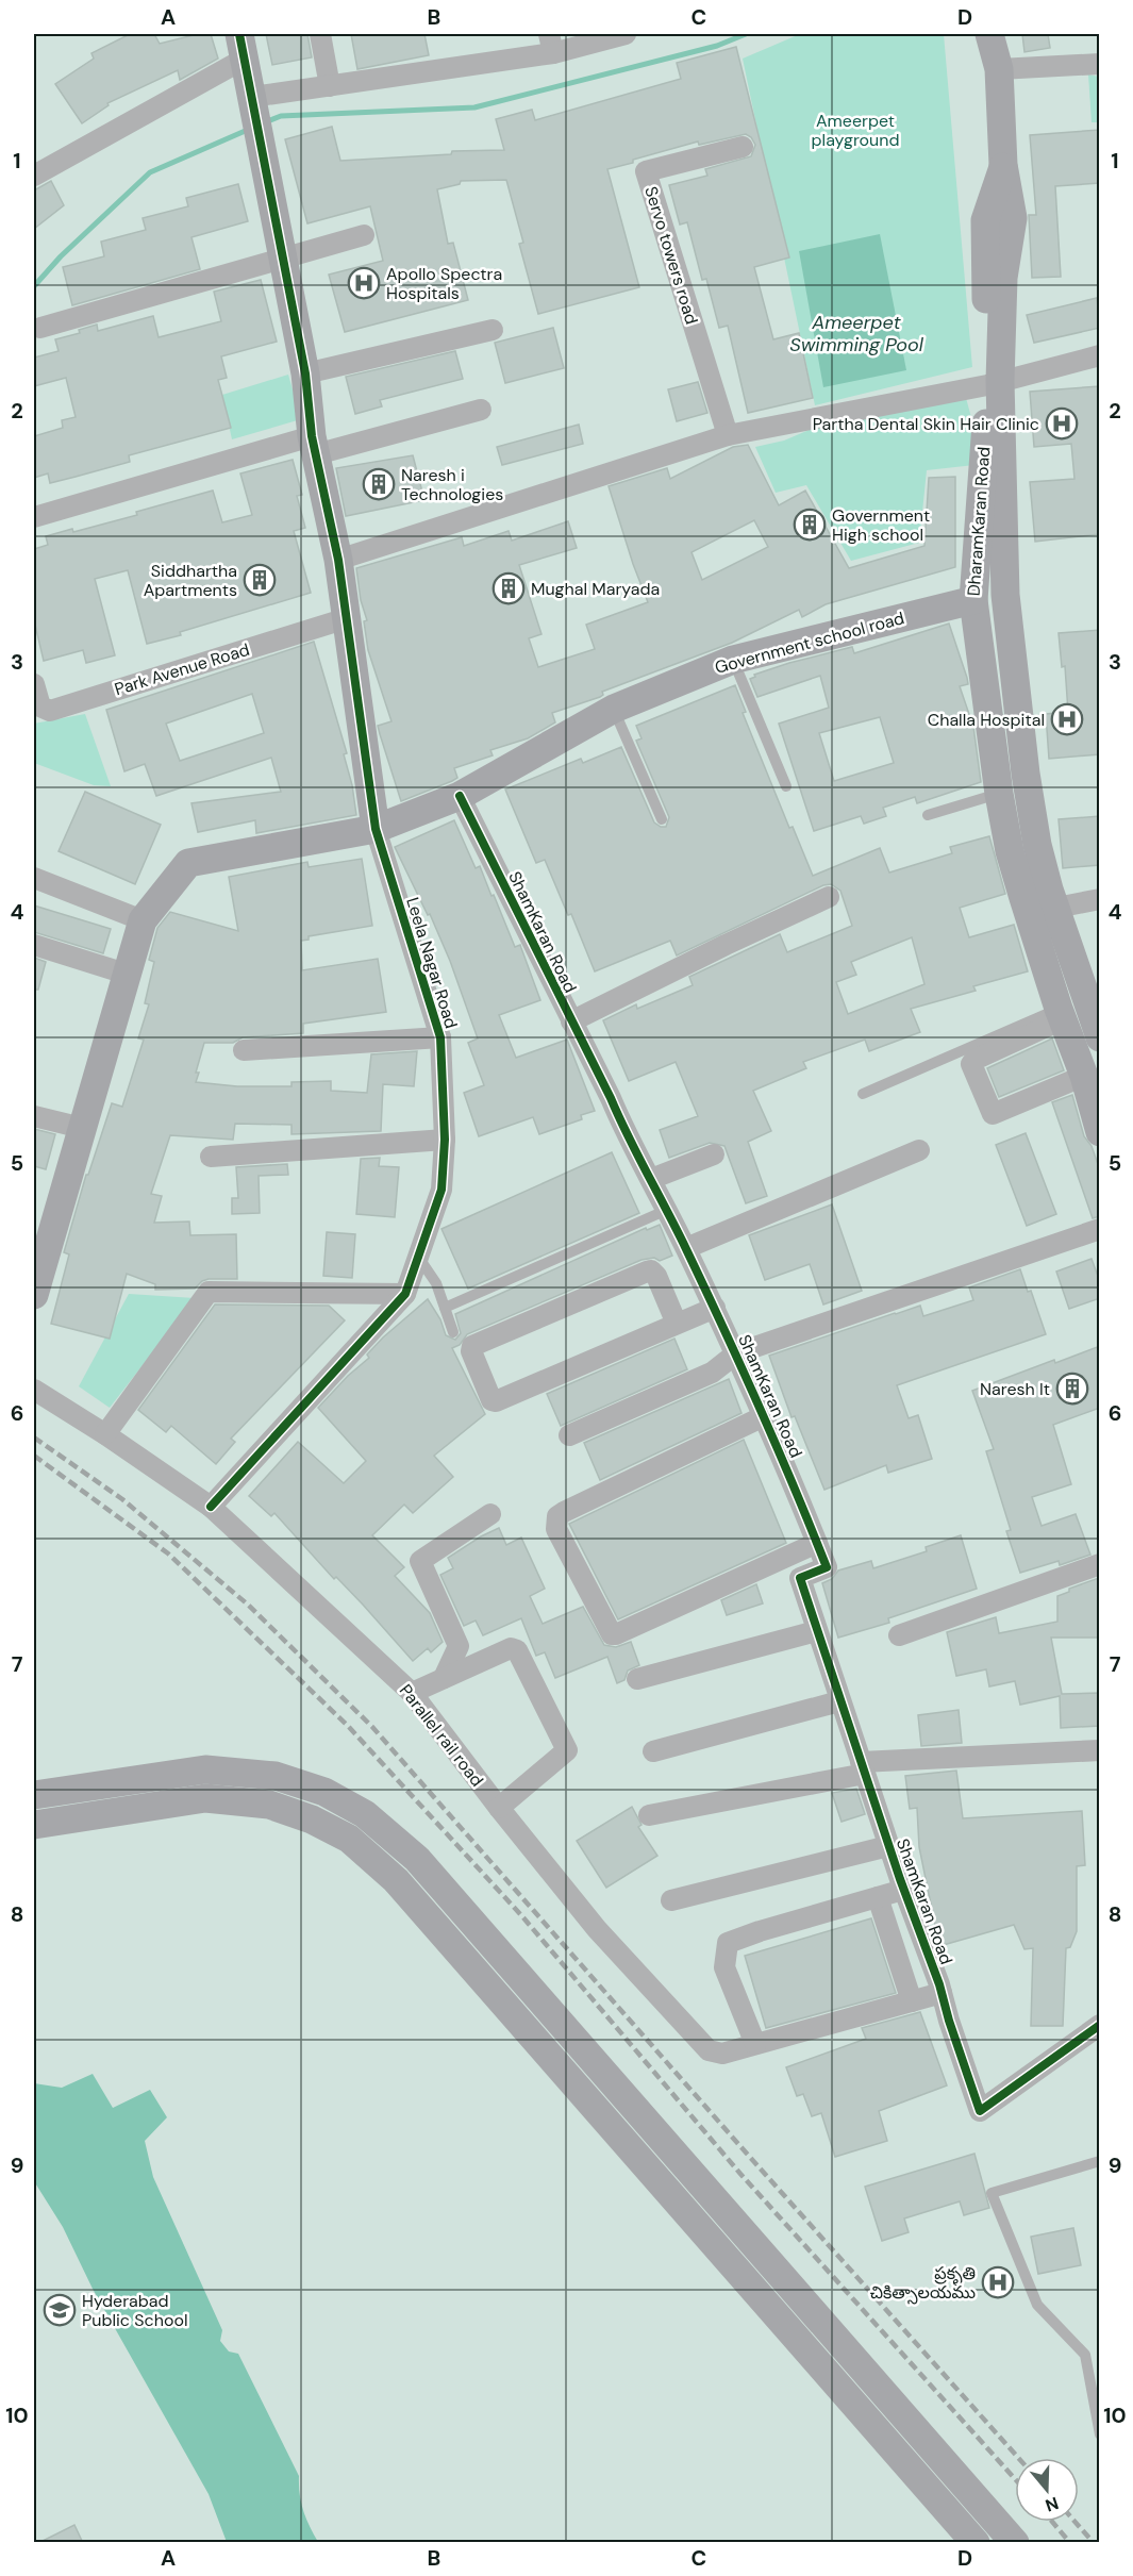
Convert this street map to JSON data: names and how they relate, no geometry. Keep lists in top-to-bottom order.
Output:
{
  "streets": {
    "street": [
      "Servo towers road",
      "DharamKaran Road",
      "Government school road",
      "Park Avenue Road",
      "ShamKaran Road",
      "Leela Nagar Road",
      "Parallel rail road"
    ]
  },
  "crossings": [
    ["DharamKaran Road", "Government school road"],
    ["Government school road", "ShamKaran Road"],
    ["Government school road", "Leela Nagar Road"],
    ["ShamKaran Road", "Parallel rail road"]
  ],
  "water": ["Ameerpet Swimming Pool"],
  "parks": ["Ameerpet playground"],
  "places": {
    "hospital": [
      "Apollo Spectra Hospitals",
      "Partha Dental Skin Hair Clinic",
      "Challa Hospital",
      "ప్రకృతి చికిత్సాలయము"
    ],
    "building": [
      "Naresh i Technologies",
      "Government High school",
      "Siddhartha Apartments",
      "Mughal Maryada",
      "Naresh It"
    ],
    "school or university": ["Hyderabad Public School"]
  },
  "north": "bottom",
  "grid": {
    "columns": [
      "A",
      "B",
      "C",
      "D"
    ],
    "rows": [
      "1",
      "2",
      "3",
      "4",
      "5",
      "6",
      "7",
      "8",
      "9",
      "10"
    ]
  }
}
